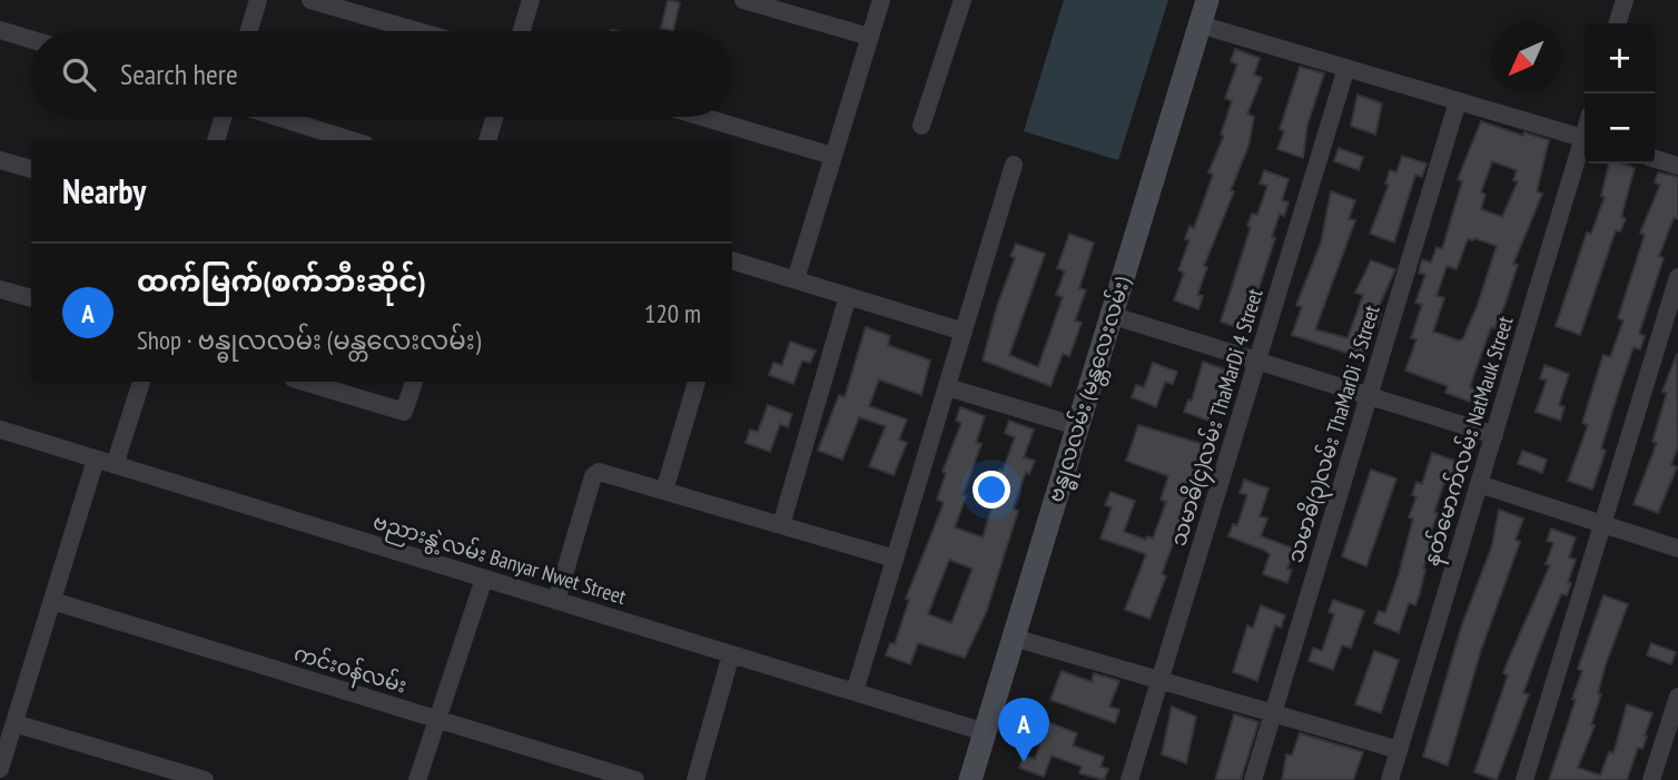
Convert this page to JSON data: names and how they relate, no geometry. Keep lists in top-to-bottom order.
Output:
{
  "streets": {
    "street": [
      "ဗန္ဓုလလမ်း (မန္တလေးလမ်း)",
      "သမာဓိ(၄)လမ်း ThaMarDi 4 Street",
      "သမာဓိ(၃)လမ်း ThaMarDi 3 Street",
      "နတ်မောက်လမ်း NatMauk Street",
      "ဗညားနွဲ့လမ်း Banyar Nwet Street",
      "ကင်းဝန်လမ်း"
    ]
  },
  "crossings": [
    ["ဗန္ဓုလလမ်း (မန္တလေးလမ်း)", "ဗညားနွဲ့လမ်း Banyar Nwet Street"]
  ],
  "north": "bottom left",
  "page": {
    "map_buttons": ["+", "−"],
    "search": "Search here",
    "heading": "Nearby",
    "list": [
      {
        "mark": "A",
        "name": "ထက်မြက်(စက်ဘီးဆိုင်)",
        "note": "Shop · ဗန္ဓုလလမ်း (မန္တလေးလမ်း)",
        "value": "120 m"
      }
    ],
    "pins": "A"
  }
}
